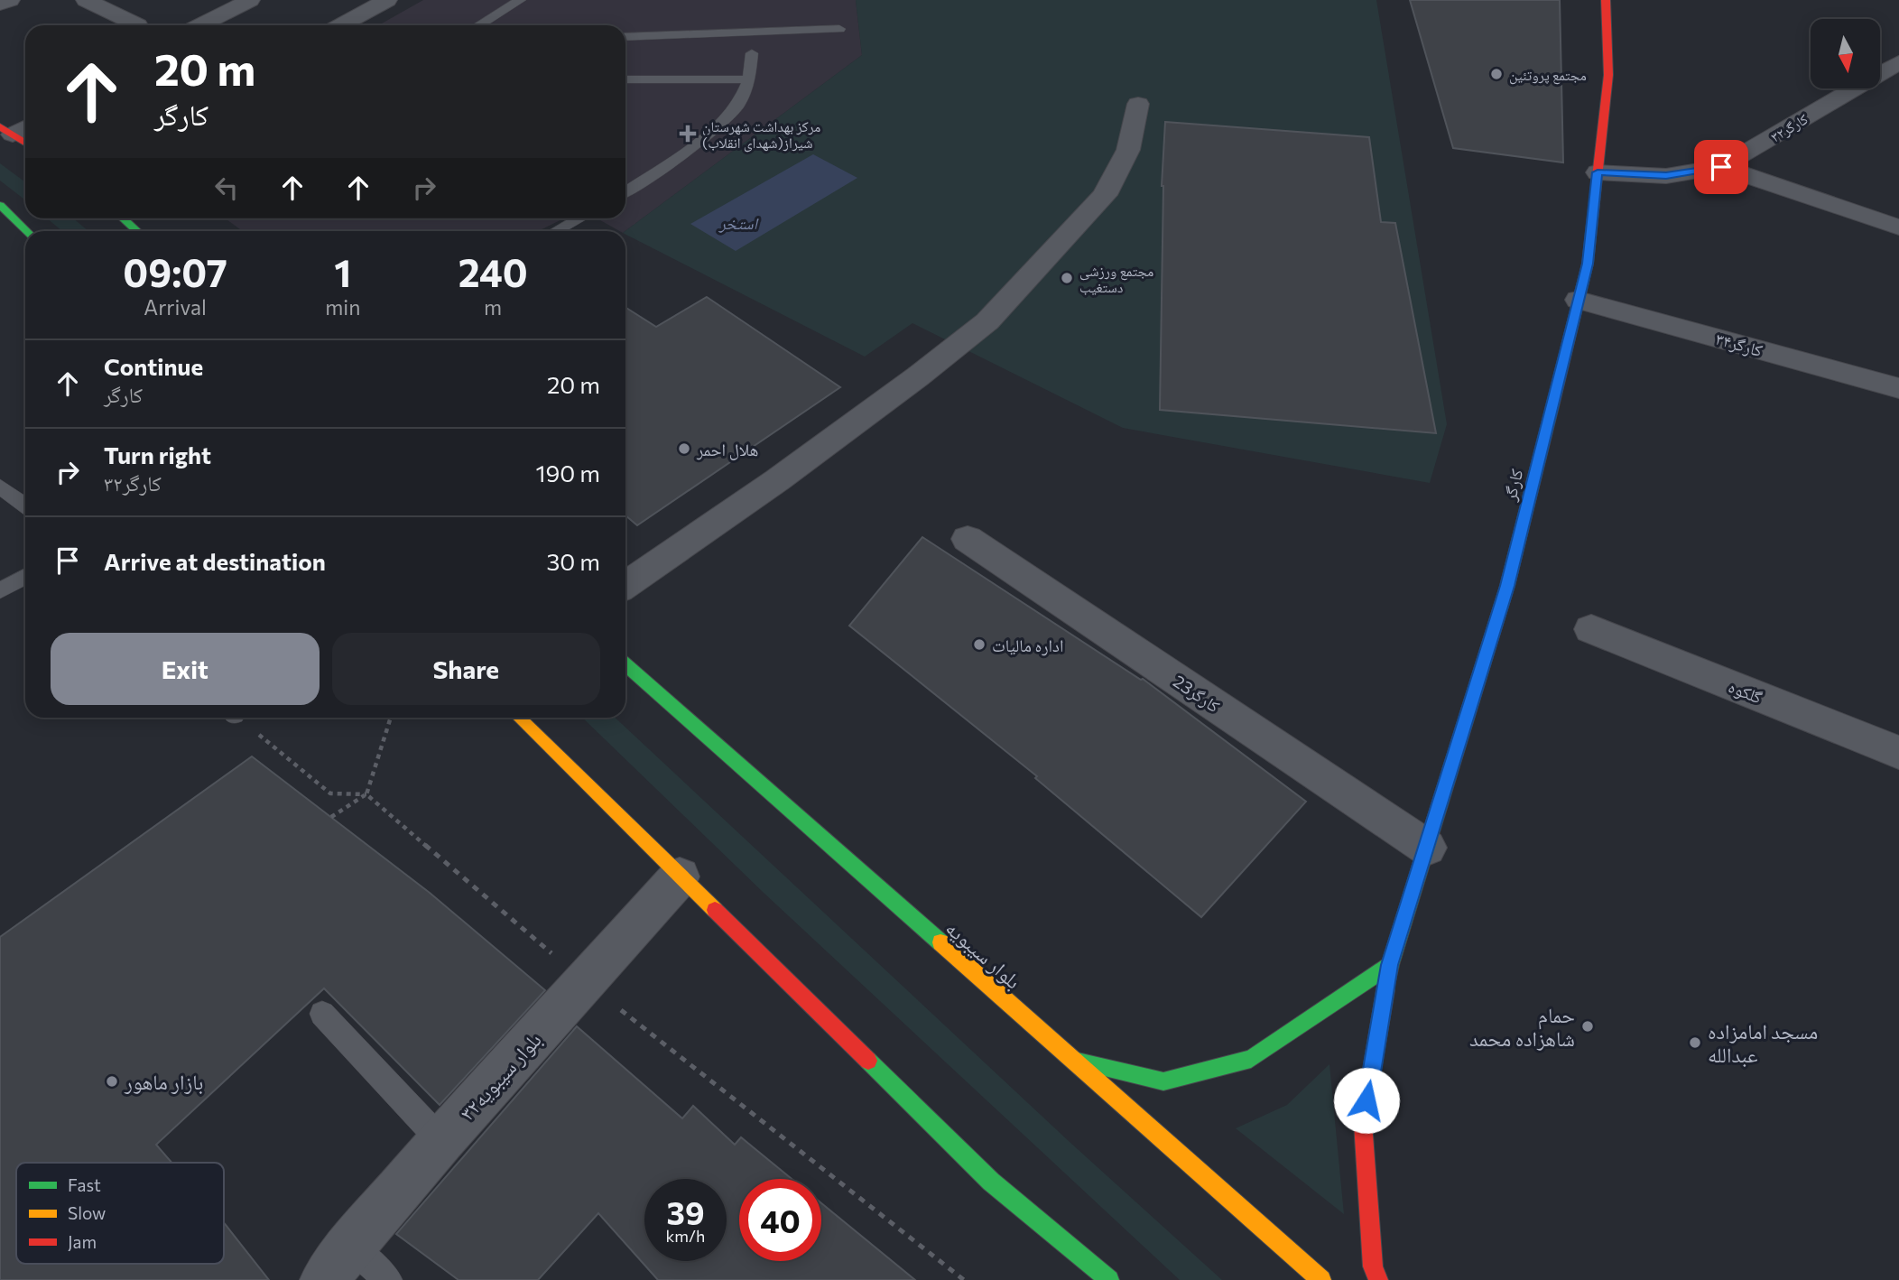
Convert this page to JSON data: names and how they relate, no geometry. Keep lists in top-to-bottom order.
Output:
{
  "streets": {
    "street": [
      "کارگر۳۲",
      "کارگر۳۴",
      "کارگر",
      "گلکوه",
      "23کارگر",
      "بلوار سیبویه",
      "بلوار سیبویه۳۲"
    ]
  },
  "crossings": [
    ["کارگر۳۲", "کارگر"],
    ["کارگر۳۴", "کارگر"],
    ["کارگر", "23کارگر"]
  ],
  "water": ["استخر"],
  "places": {
    "other": [
      "مجتمع پروتئین",
      "مجتمع ورزشی دستغیب",
      "هلال احمر",
      "اداره مالیات",
      "حمام شاهزاده محمد",
      "مسجد امامزاده عبدالله",
      "بازار ماهور"
    ],
    "health": ["مرکز بهداشت شهرستان شیراز(شهدای انقلاب)"]
  },
  "legend": ["Fast", "Slow", "Jam"],
  "north": "bottom",
  "page": {
    "turn": ["20 m", "کارگر"],
    "eta": [
      "09:07",
      "Arrival",
      "1",
      "min",
      "240",
      "m"
    ],
    "list": [
      {
        "name": "Continue",
        "note": "کارگر",
        "value": "20 m"
      },
      {
        "name": "Turn right",
        "note": "کارگر۳۲",
        "value": "190 m"
      },
      {
        "name": "Arrive at destination",
        "value": "30 m"
      }
    ],
    "buttons": ["Exit", "Share"],
    "speed": "39 km/h",
    "limit": "40"
  }
}
